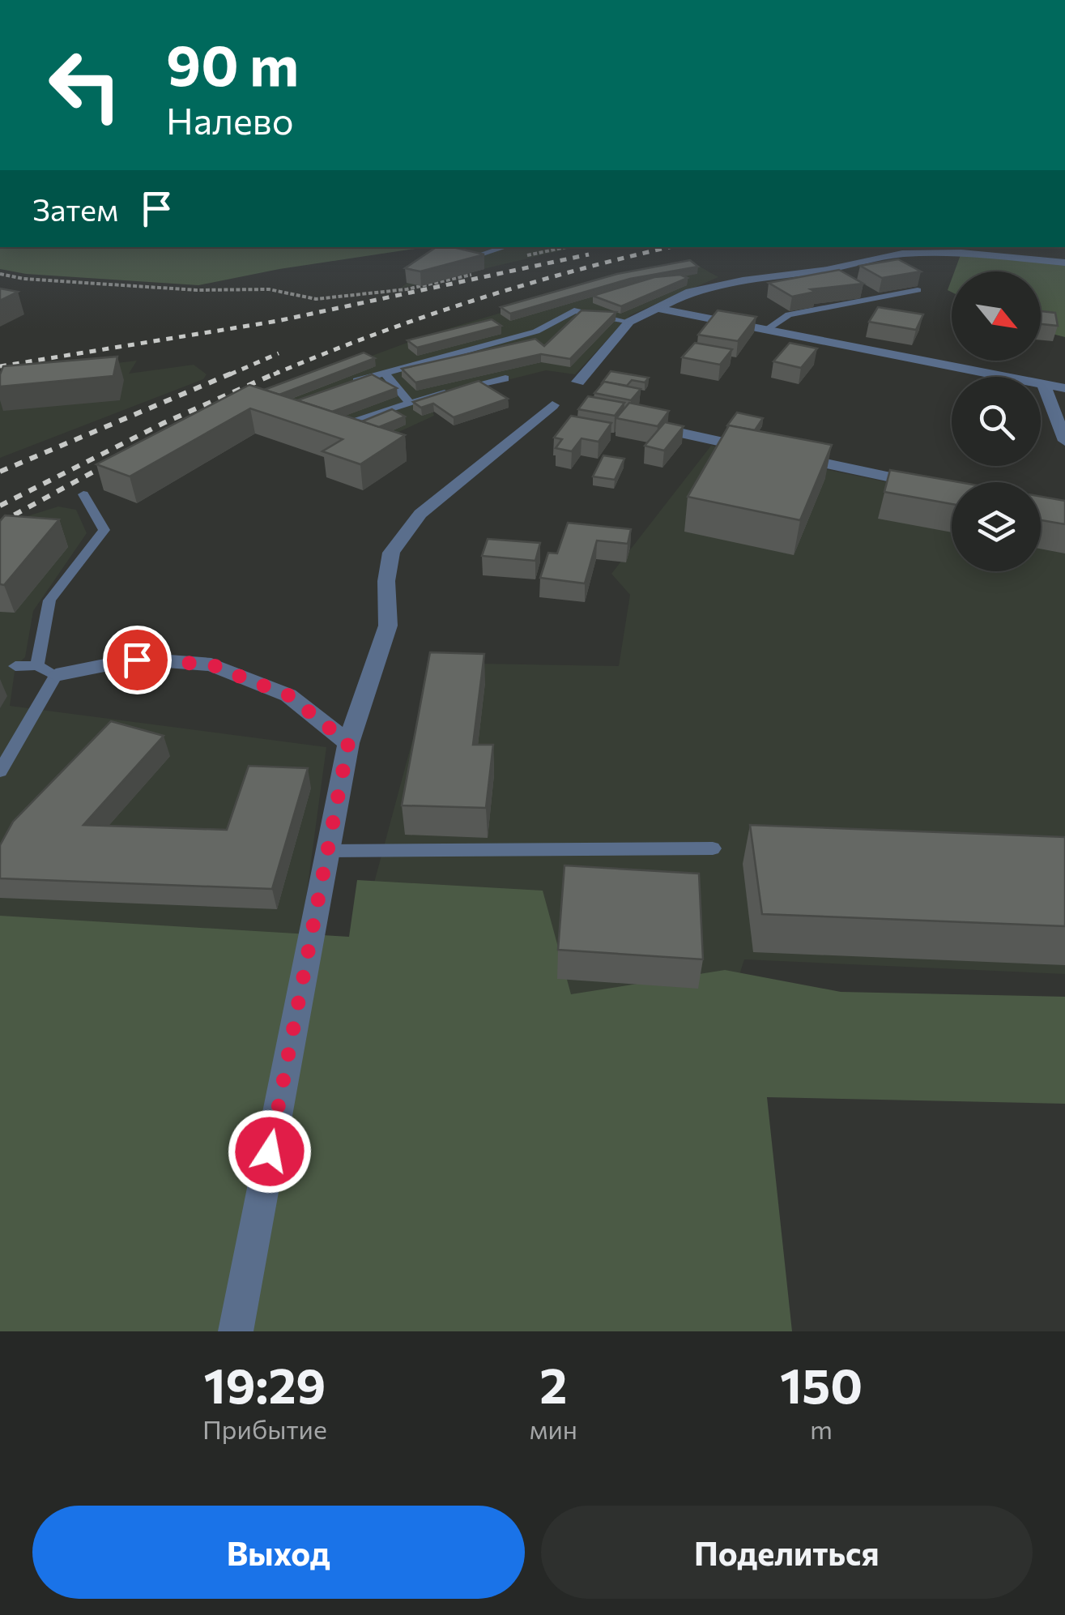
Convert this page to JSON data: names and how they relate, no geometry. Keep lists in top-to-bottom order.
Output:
{
  "north": "bottom right",
  "page": {
    "turn": ["90 m", "Налево"],
    "then": "Затем",
    "eta": [
      "19:29",
      "Прибытие",
      "2",
      "мин",
      "150",
      "m"
    ],
    "buttons": ["Выход", "Поделиться"]
  }
}
